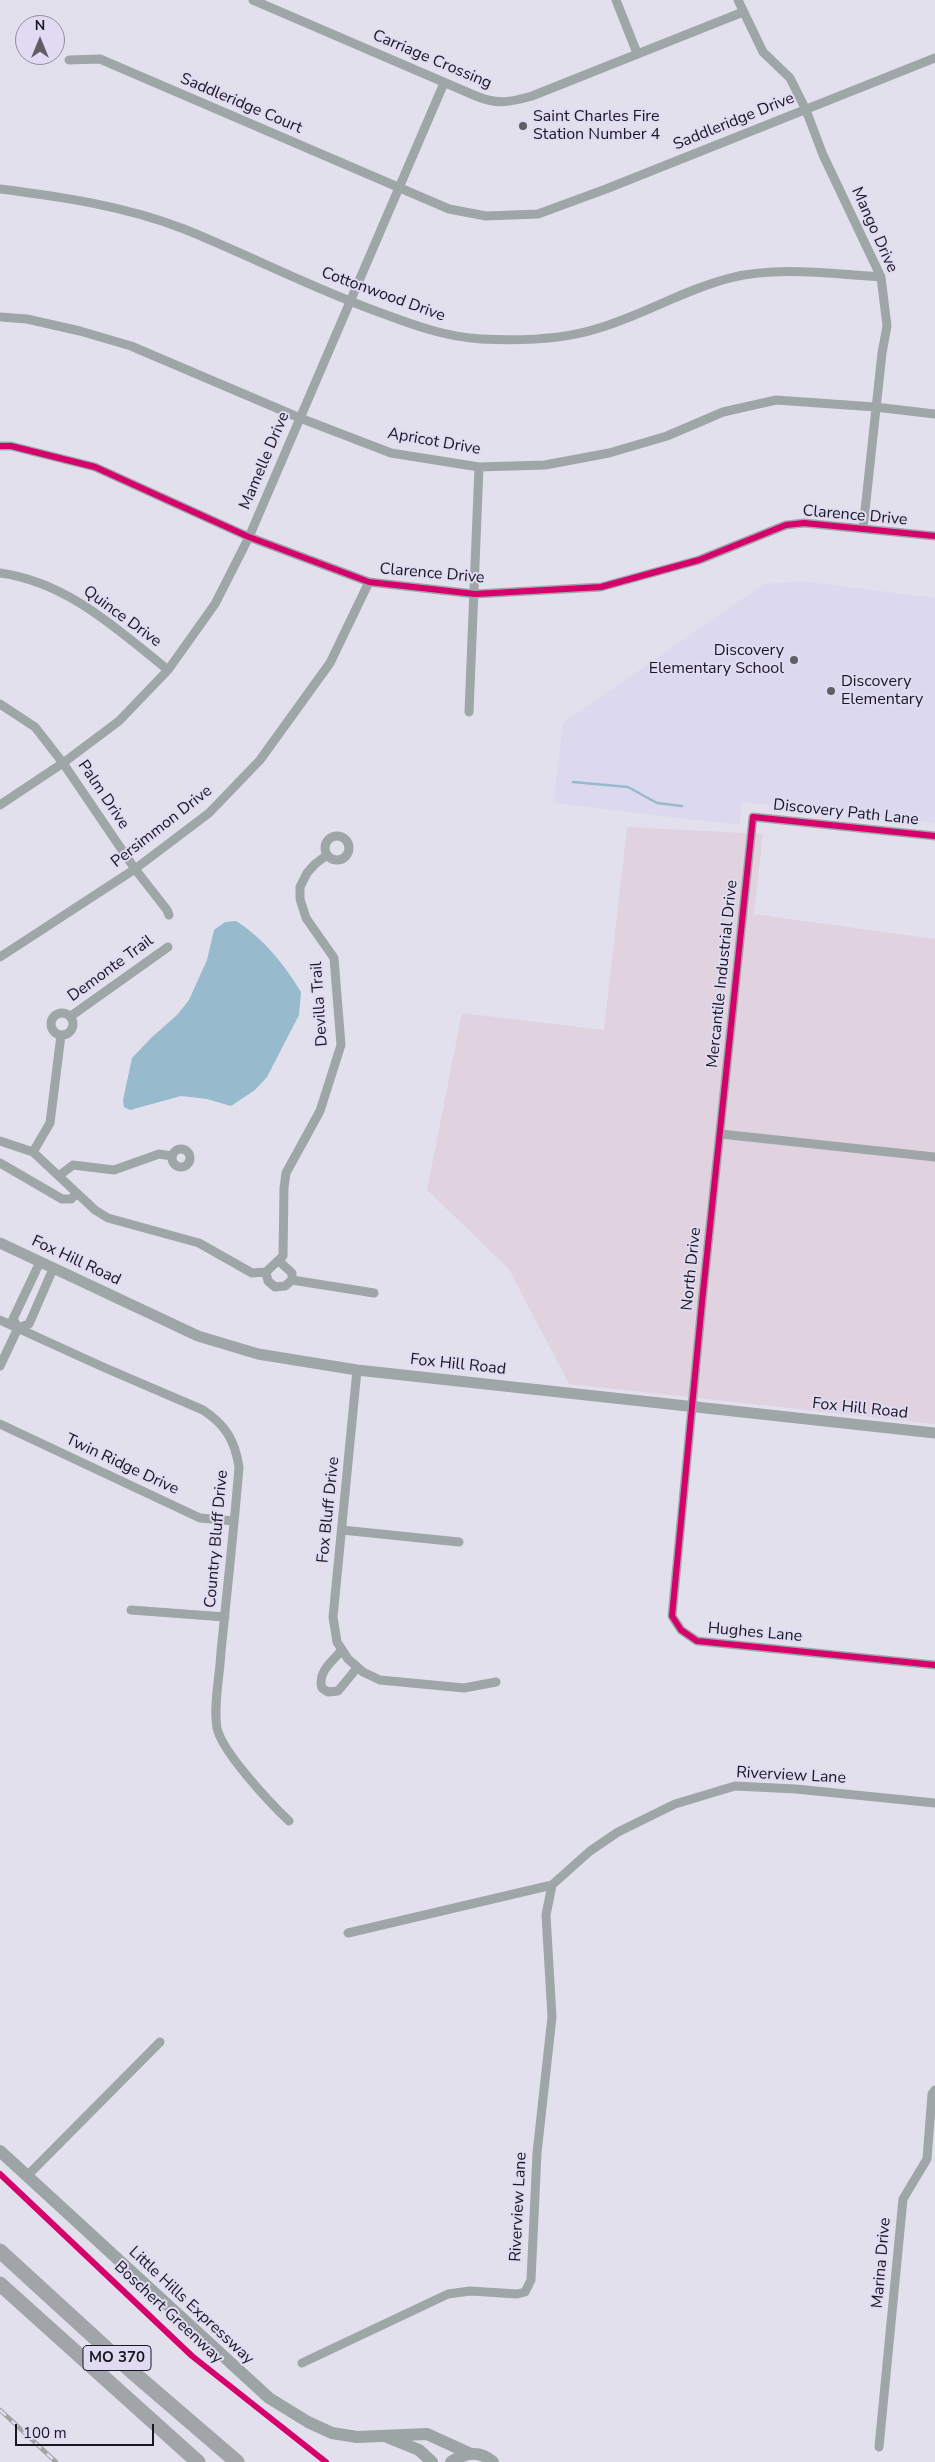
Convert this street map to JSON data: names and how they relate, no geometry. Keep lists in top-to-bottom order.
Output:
{
  "streets": {
    "highway": ["MO 370"],
    "main road": ["Little Hills Expressway"],
    "street": [
      "Carriage Crossing",
      "Saddleridge Court",
      "Saddleridge Drive",
      "Mango Drive",
      "Cottonwood Drive",
      "Apricot Drive",
      "Mamelle Drive",
      "Clarence Drive",
      "Quince Drive",
      "Palm Drive",
      "Discovery Path Lane",
      "Persimmon Drive",
      "Demonte Trail",
      "Mercantile Industrial Drive",
      "Devilla Trail",
      "Fox Hill Road",
      "North Drive",
      "Twin Ridge Drive",
      "Fox Bluff Drive",
      "Country Bluff Drive",
      "Hughes Lane",
      "Riverview Lane",
      "Marina Drive"
    ],
    "cycle path": ["Boschert Greenway"]
  },
  "crossings": [
    ["Carriage Crossing", "Mango Drive"],
    ["Carriage Crossing", "Mamelle Drive"],
    ["Saddleridge Court", "Saddleridge Drive"],
    ["Saddleridge Court", "Mamelle Drive"],
    ["Saddleridge Drive", "Mango Drive"],
    ["Saddleridge Drive", "Mamelle Drive"],
    ["Mango Drive", "Cottonwood Drive"],
    ["Mango Drive", "Apricot Drive"],
    ["Mango Drive", "Clarence Drive"],
    ["Cottonwood Drive", "Mamelle Drive"],
    ["Apricot Drive", "Mamelle Drive"],
    ["Mamelle Drive", "Clarence Drive"],
    ["Mamelle Drive", "Quince Drive"],
    ["Mamelle Drive", "Palm Drive"],
    ["Clarence Drive", "Persimmon Drive"],
    ["Palm Drive", "Persimmon Drive"],
    ["Discovery Path Lane", "Mercantile Industrial Drive"],
    ["Mercantile Industrial Drive", "North Drive"],
    ["Fox Hill Road", "North Drive"],
    ["Fox Hill Road", "Fox Bluff Drive"],
    ["Fox Hill Road", "Hughes Lane"],
    ["North Drive", "Hughes Lane"],
    ["Twin Ridge Drive", "Country Bluff Drive"]
  ],
  "places": ["Saint Charles Fire Station Number 4", "Discovery Elementary School", "Discovery Elementary"],
  "scale_bar": "100 m",
  "north": "top"
}
